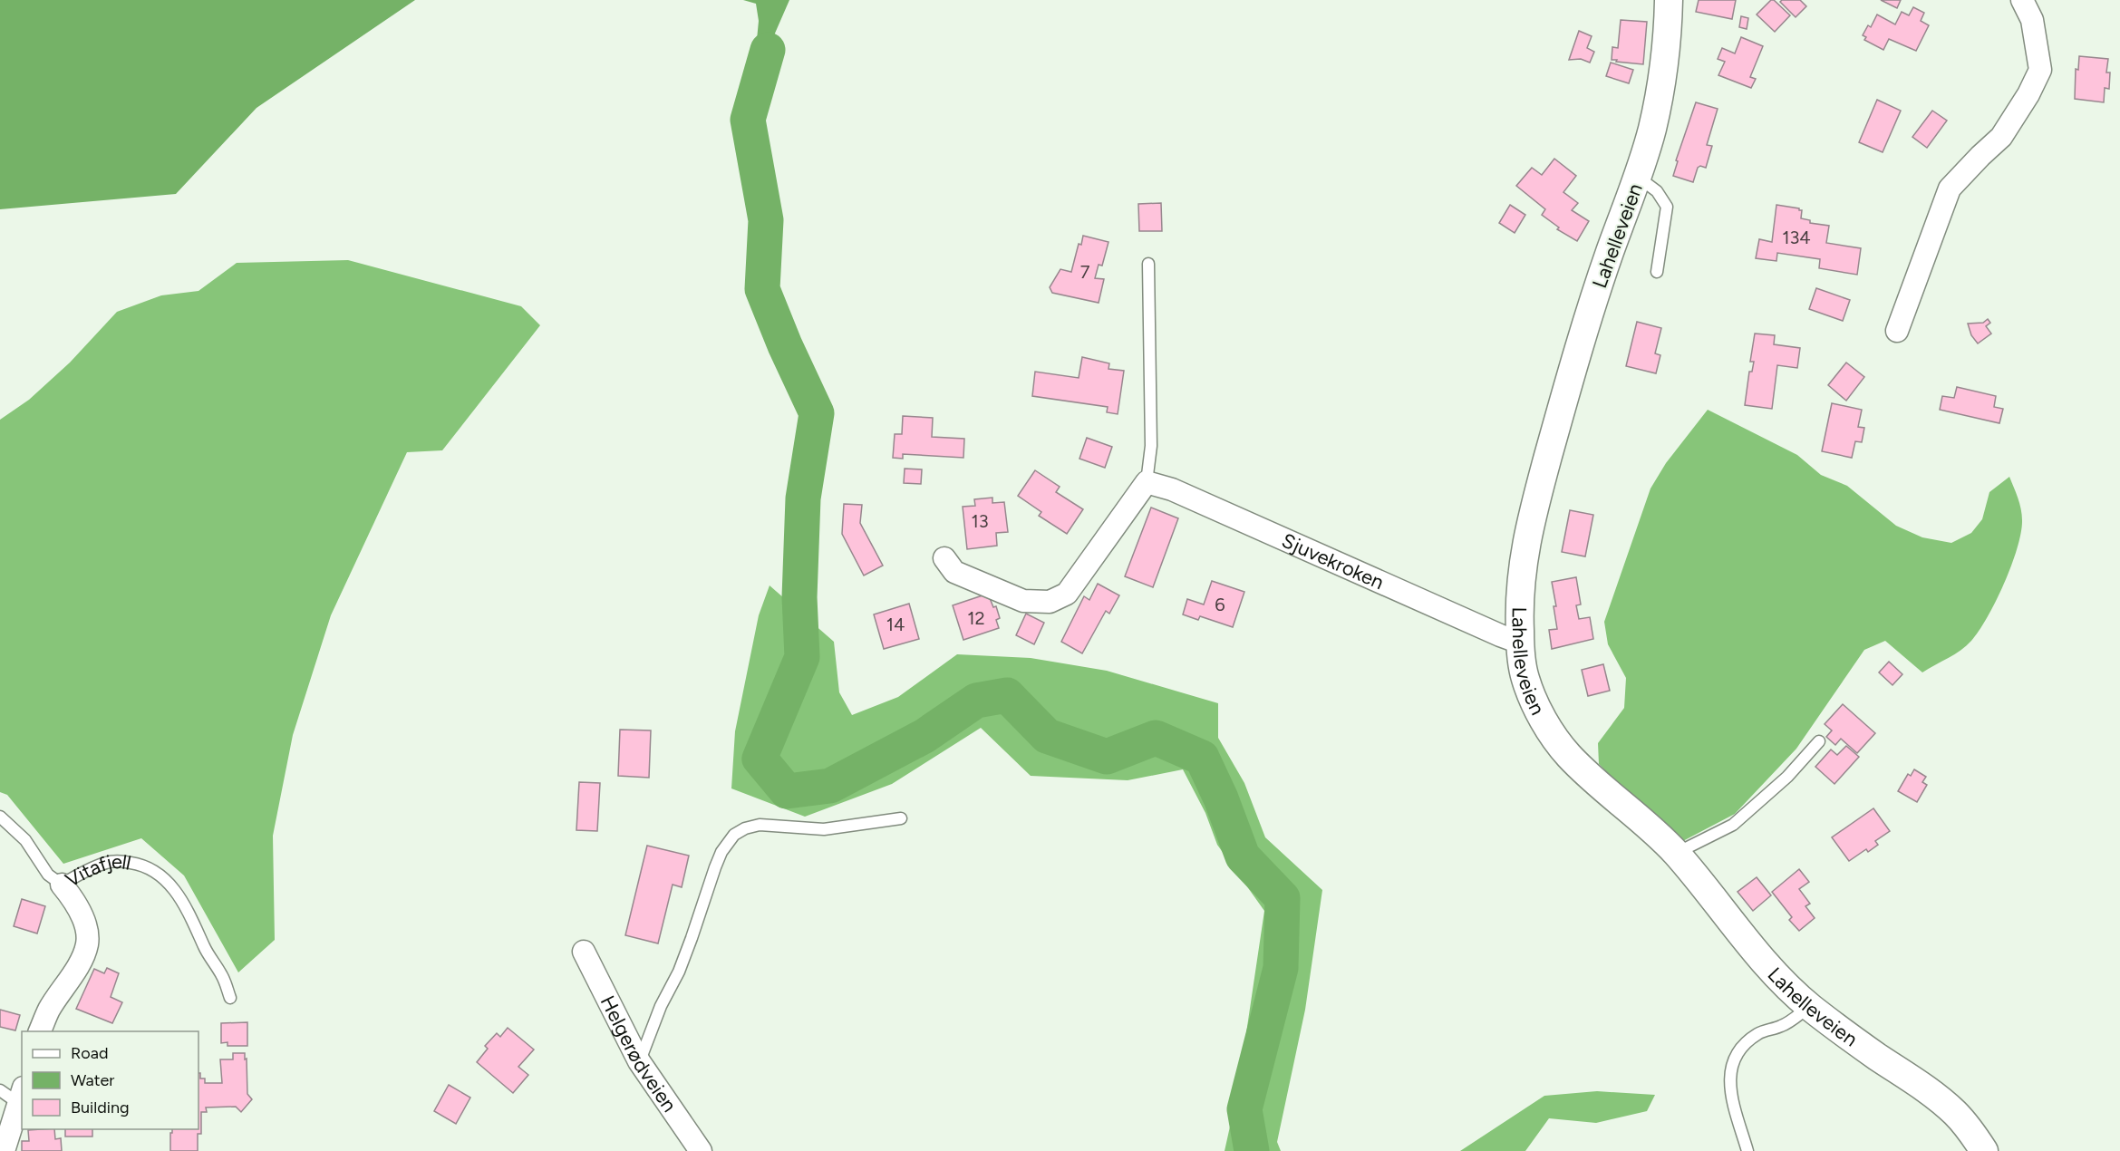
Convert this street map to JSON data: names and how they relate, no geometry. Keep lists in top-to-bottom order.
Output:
{
  "streets": {
    "street": [
      "Lahelleveien",
      "Sjuvekroken",
      "Vitafjell",
      "Helgerødveien"
    ]
  },
  "crossings": [
    ["Lahelleveien", "Sjuvekroken"]
  ],
  "house_numbers": [
    "134",
    "7",
    "13",
    "6",
    "12",
    "14"
  ],
  "legend": ["Road", "Water", "Building"]
}
